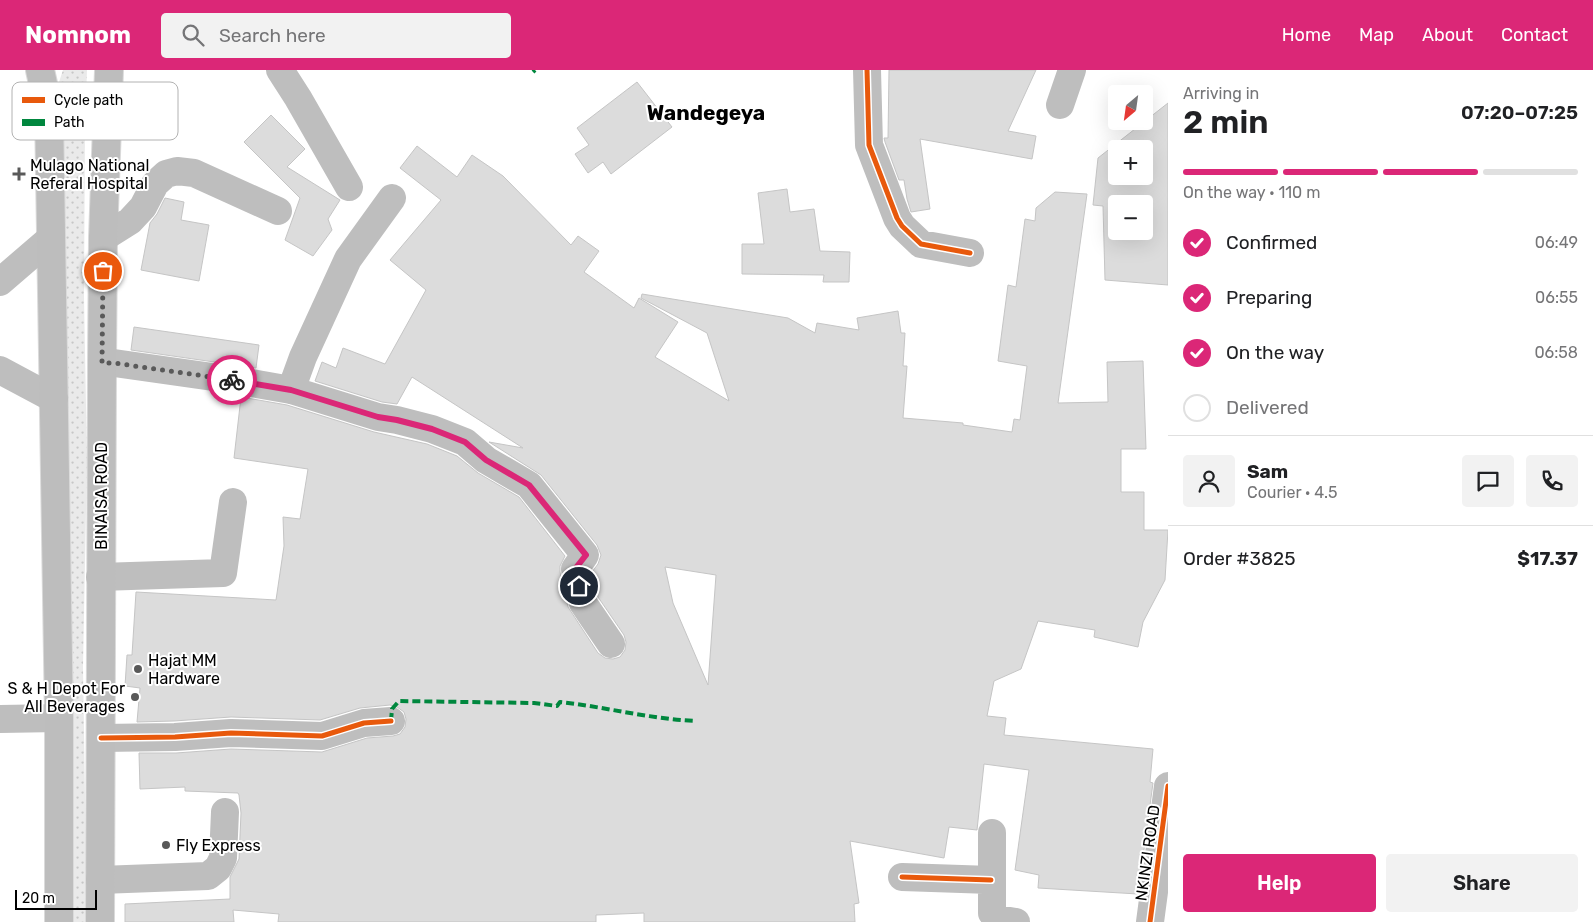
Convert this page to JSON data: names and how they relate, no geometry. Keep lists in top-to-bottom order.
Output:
{
  "streets": {
    "main road": ["BINAISA ROAD"],
    "street": ["NKINZI ROAD"]
  },
  "districts": ["Wandegeya"],
  "places": {
    "health": ["Mulago National Referal Hospital"],
    "other": ["Hajat MM Hardware", "S & H Depot For All Beverages", "Fly Express"]
  },
  "legend": ["Cycle path", "Path"],
  "scale_bar": "20 m",
  "north": "bottom left",
  "page": {
    "header": "Nomnom",
    "search": "Search here",
    "nav": [
      "Home",
      "Map",
      "About",
      "Contact"
    ],
    "heading": ["2 min", "Arriving in", "07:20–07:25"],
    "panel": [
      "Sam",
      "Courier · 4.5",
      "Order #3825",
      "$17.37"
    ],
    "map_buttons": ["+", "−"],
    "bar": "On the way · 110 m",
    "list": [
      ["Confirmed", "06:49"],
      ["Preparing", "06:55"],
      ["On the way", "06:58"],
      "Delivered"
    ],
    "buttons": ["Help", "Share"],
    "scale": "20 m"
  }
}
